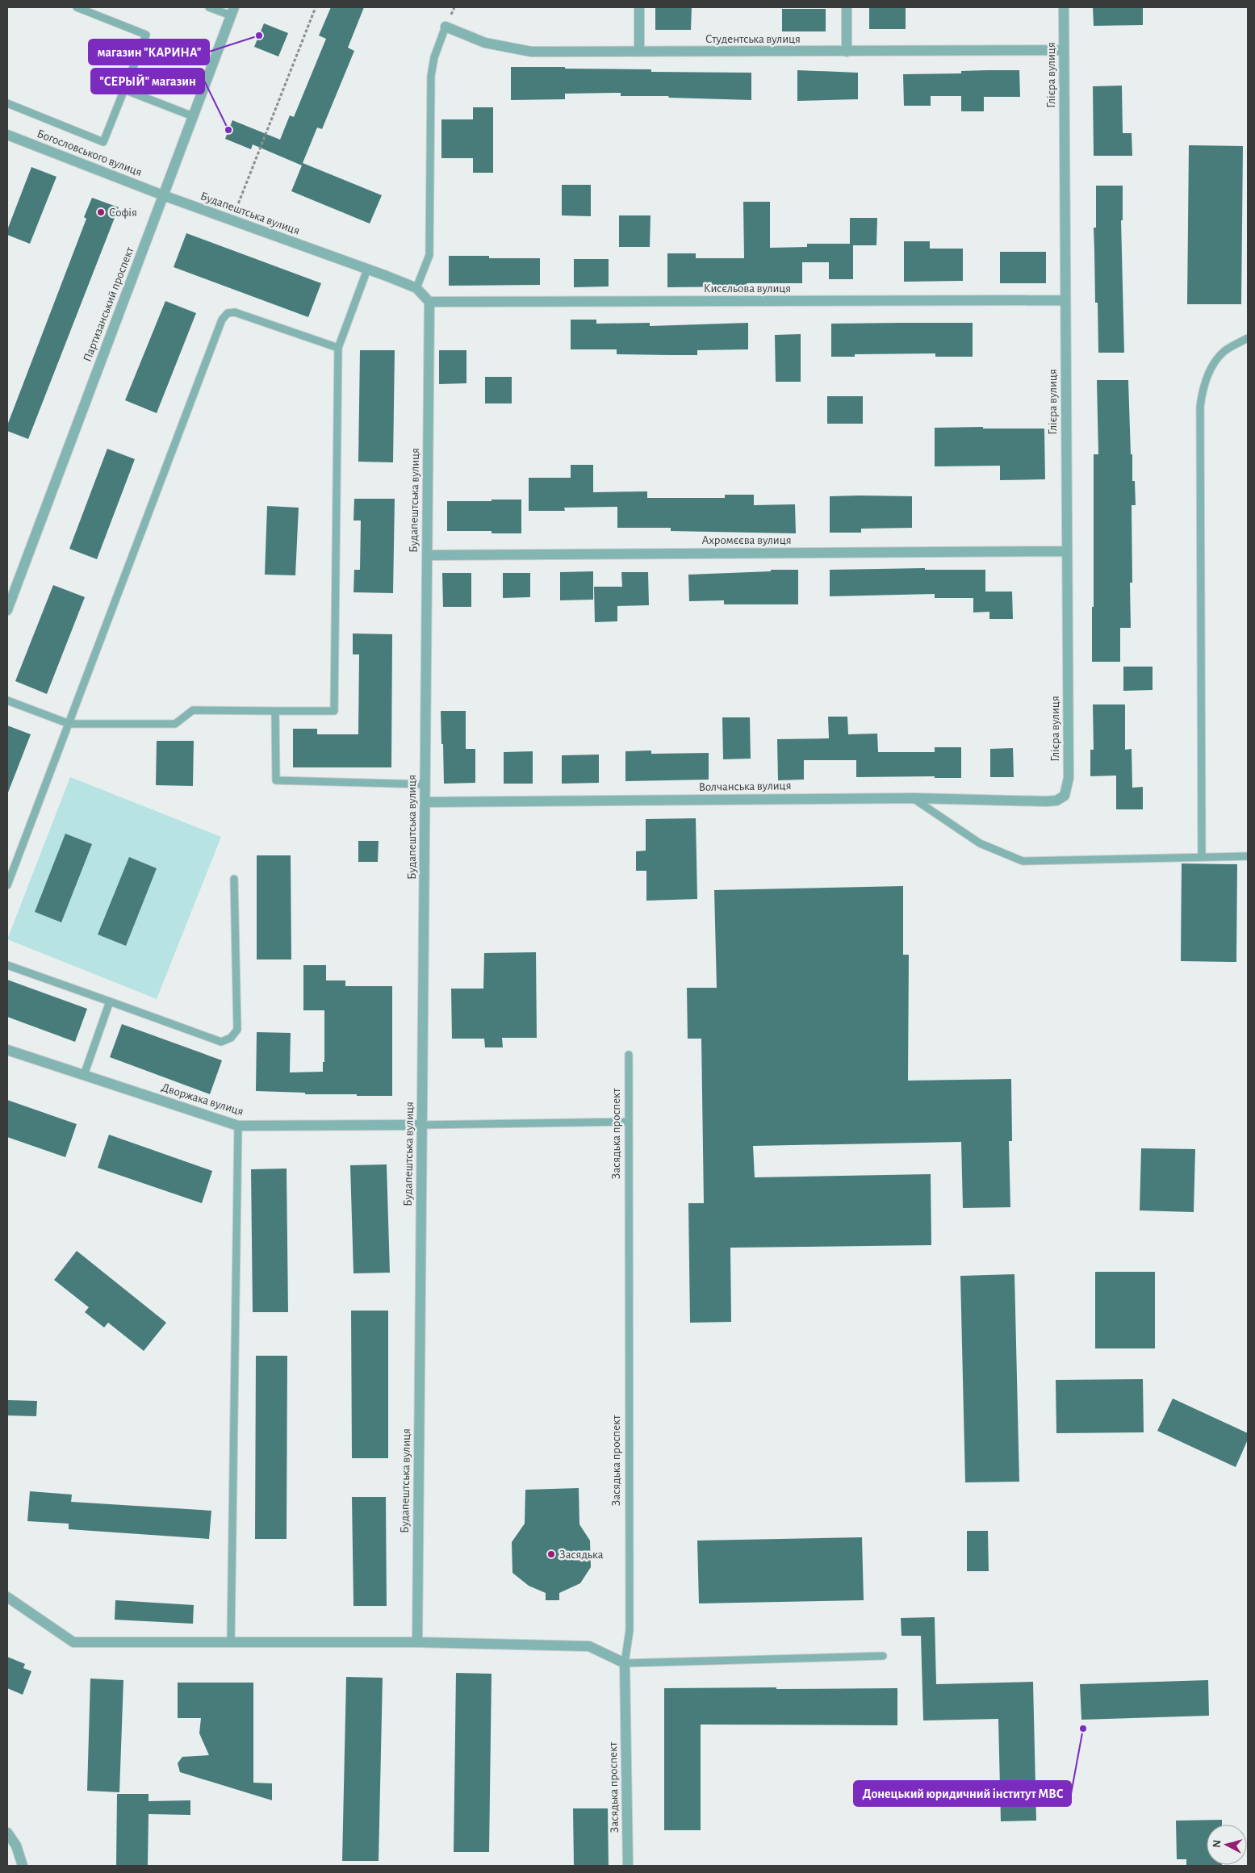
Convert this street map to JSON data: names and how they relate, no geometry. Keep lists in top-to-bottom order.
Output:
{
  "streets": {
    "street": [
      "Студентська вулиця",
      "Глієра вулиця",
      "Богословського вулиця",
      "Будапештська вулиця",
      "Кисєльова вулиця",
      "Партизанський проспект",
      "Ахромєєва вулиця",
      "Волчанська вулиця",
      "Дворжака вулиця",
      "Засядька проспект"
    ]
  },
  "crossings": [
    ["Студентська вулиця", "Глієра вулиця"],
    ["Глієра вулиця", "Кисєльова вулиця"],
    ["Глієра вулиця", "Ахромєєва вулиця"],
    ["Глієра вулиця", "Волчанська вулиця"],
    ["Богословського вулиця", "Будапештська вулиця"],
    ["Богословського вулиця", "Партизанський проспект"],
    ["Будапештська вулиця", "Кисєльова вулиця"],
    ["Будапештська вулиця", "Партизанський проспект"],
    ["Будапештська вулиця", "Ахромєєва вулиця"],
    ["Будапештська вулиця", "Волчанська вулиця"],
    ["Будапештська вулиця", "Дворжака вулиця"]
  ],
  "places": [
    "магазин \"КАРИНА\"",
    "\"СЕРЫЙ\" магазин",
    "Софія",
    "Засядька",
    "Донецький юридичний інститут МВС"
  ],
  "north": "left"
}
